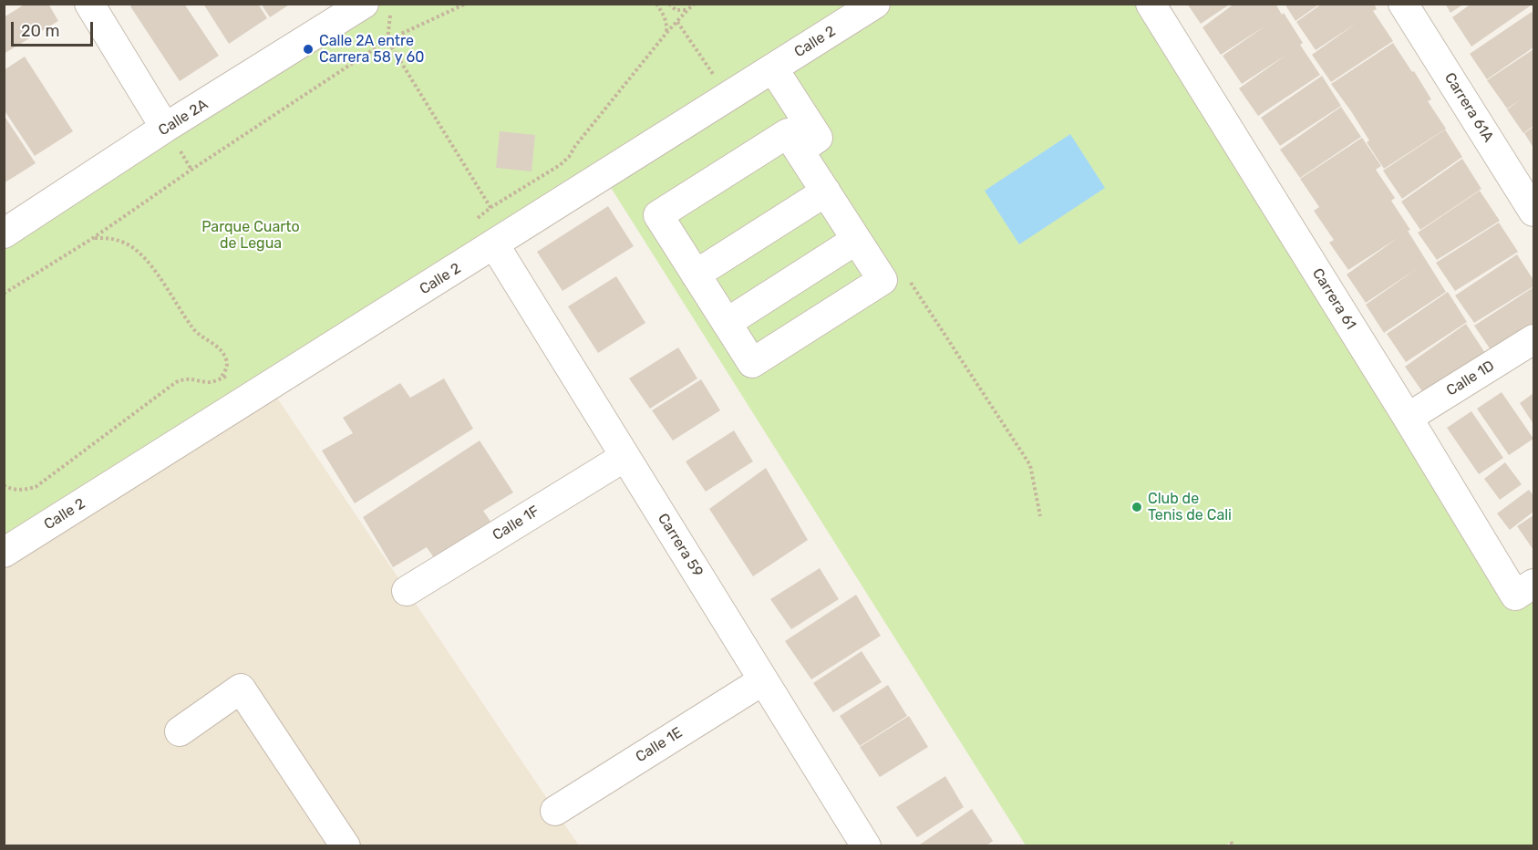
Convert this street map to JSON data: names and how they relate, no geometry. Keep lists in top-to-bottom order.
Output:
{
  "streets": {
    "street": [
      "Calle 2",
      "Carrera 61A",
      "Calle 2A",
      "Carrera 61",
      "Calle 1D",
      "Calle 1F",
      "Carrera 59",
      "Calle 1E"
    ]
  },
  "crossings": [
    ["Calle 2", "Carrera 59"],
    ["Carrera 61", "Calle 1D"],
    ["Calle 1F", "Carrera 59"],
    ["Carrera 59", "Calle 1E"]
  ],
  "parks": ["Parque Cuarto de Legua"],
  "places": ["Calle 2A entre Carrera 58 y 60", "Club de Tenis de Cali"],
  "scale_bar": "20 m"
}
